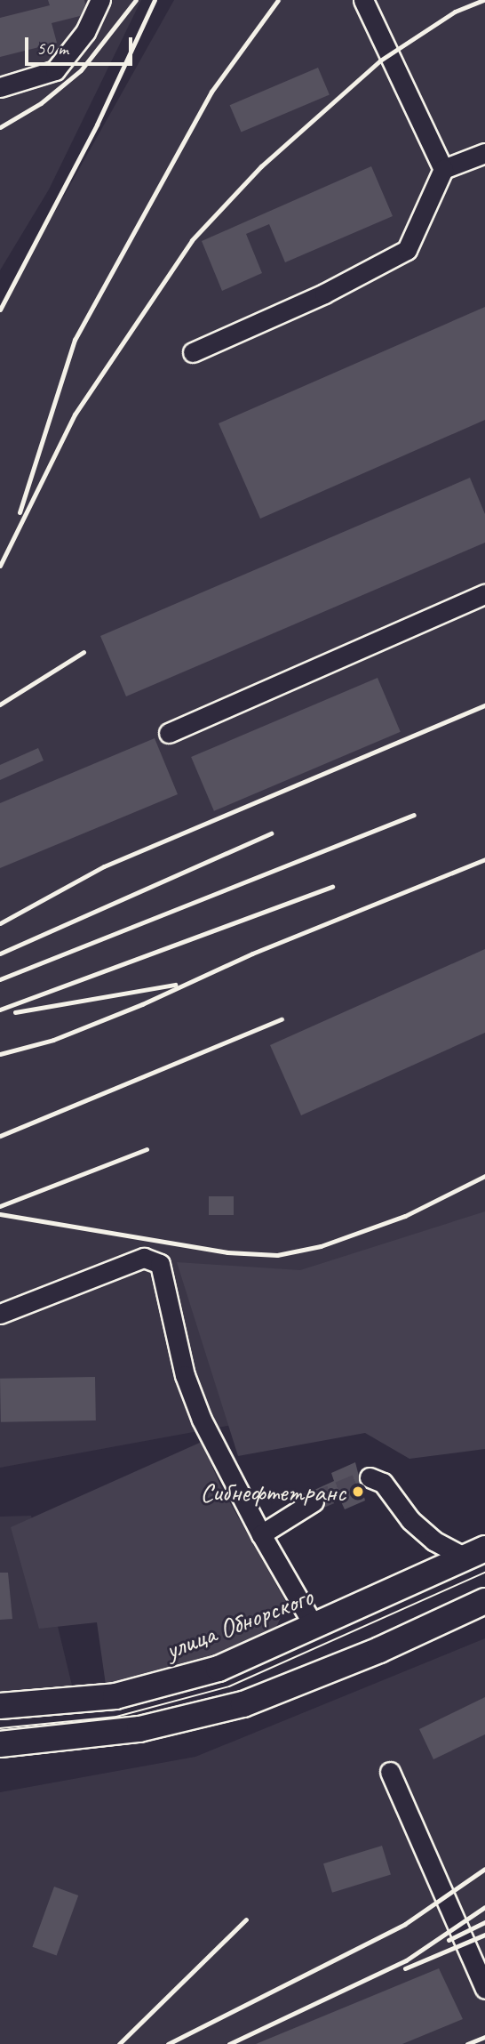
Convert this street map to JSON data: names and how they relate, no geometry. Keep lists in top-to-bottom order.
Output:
{
  "streets": {
    "main road": ["улица Обнорского"]
  },
  "places": ["Сибнефтетранс"],
  "scale_bar": "50 m"
}
